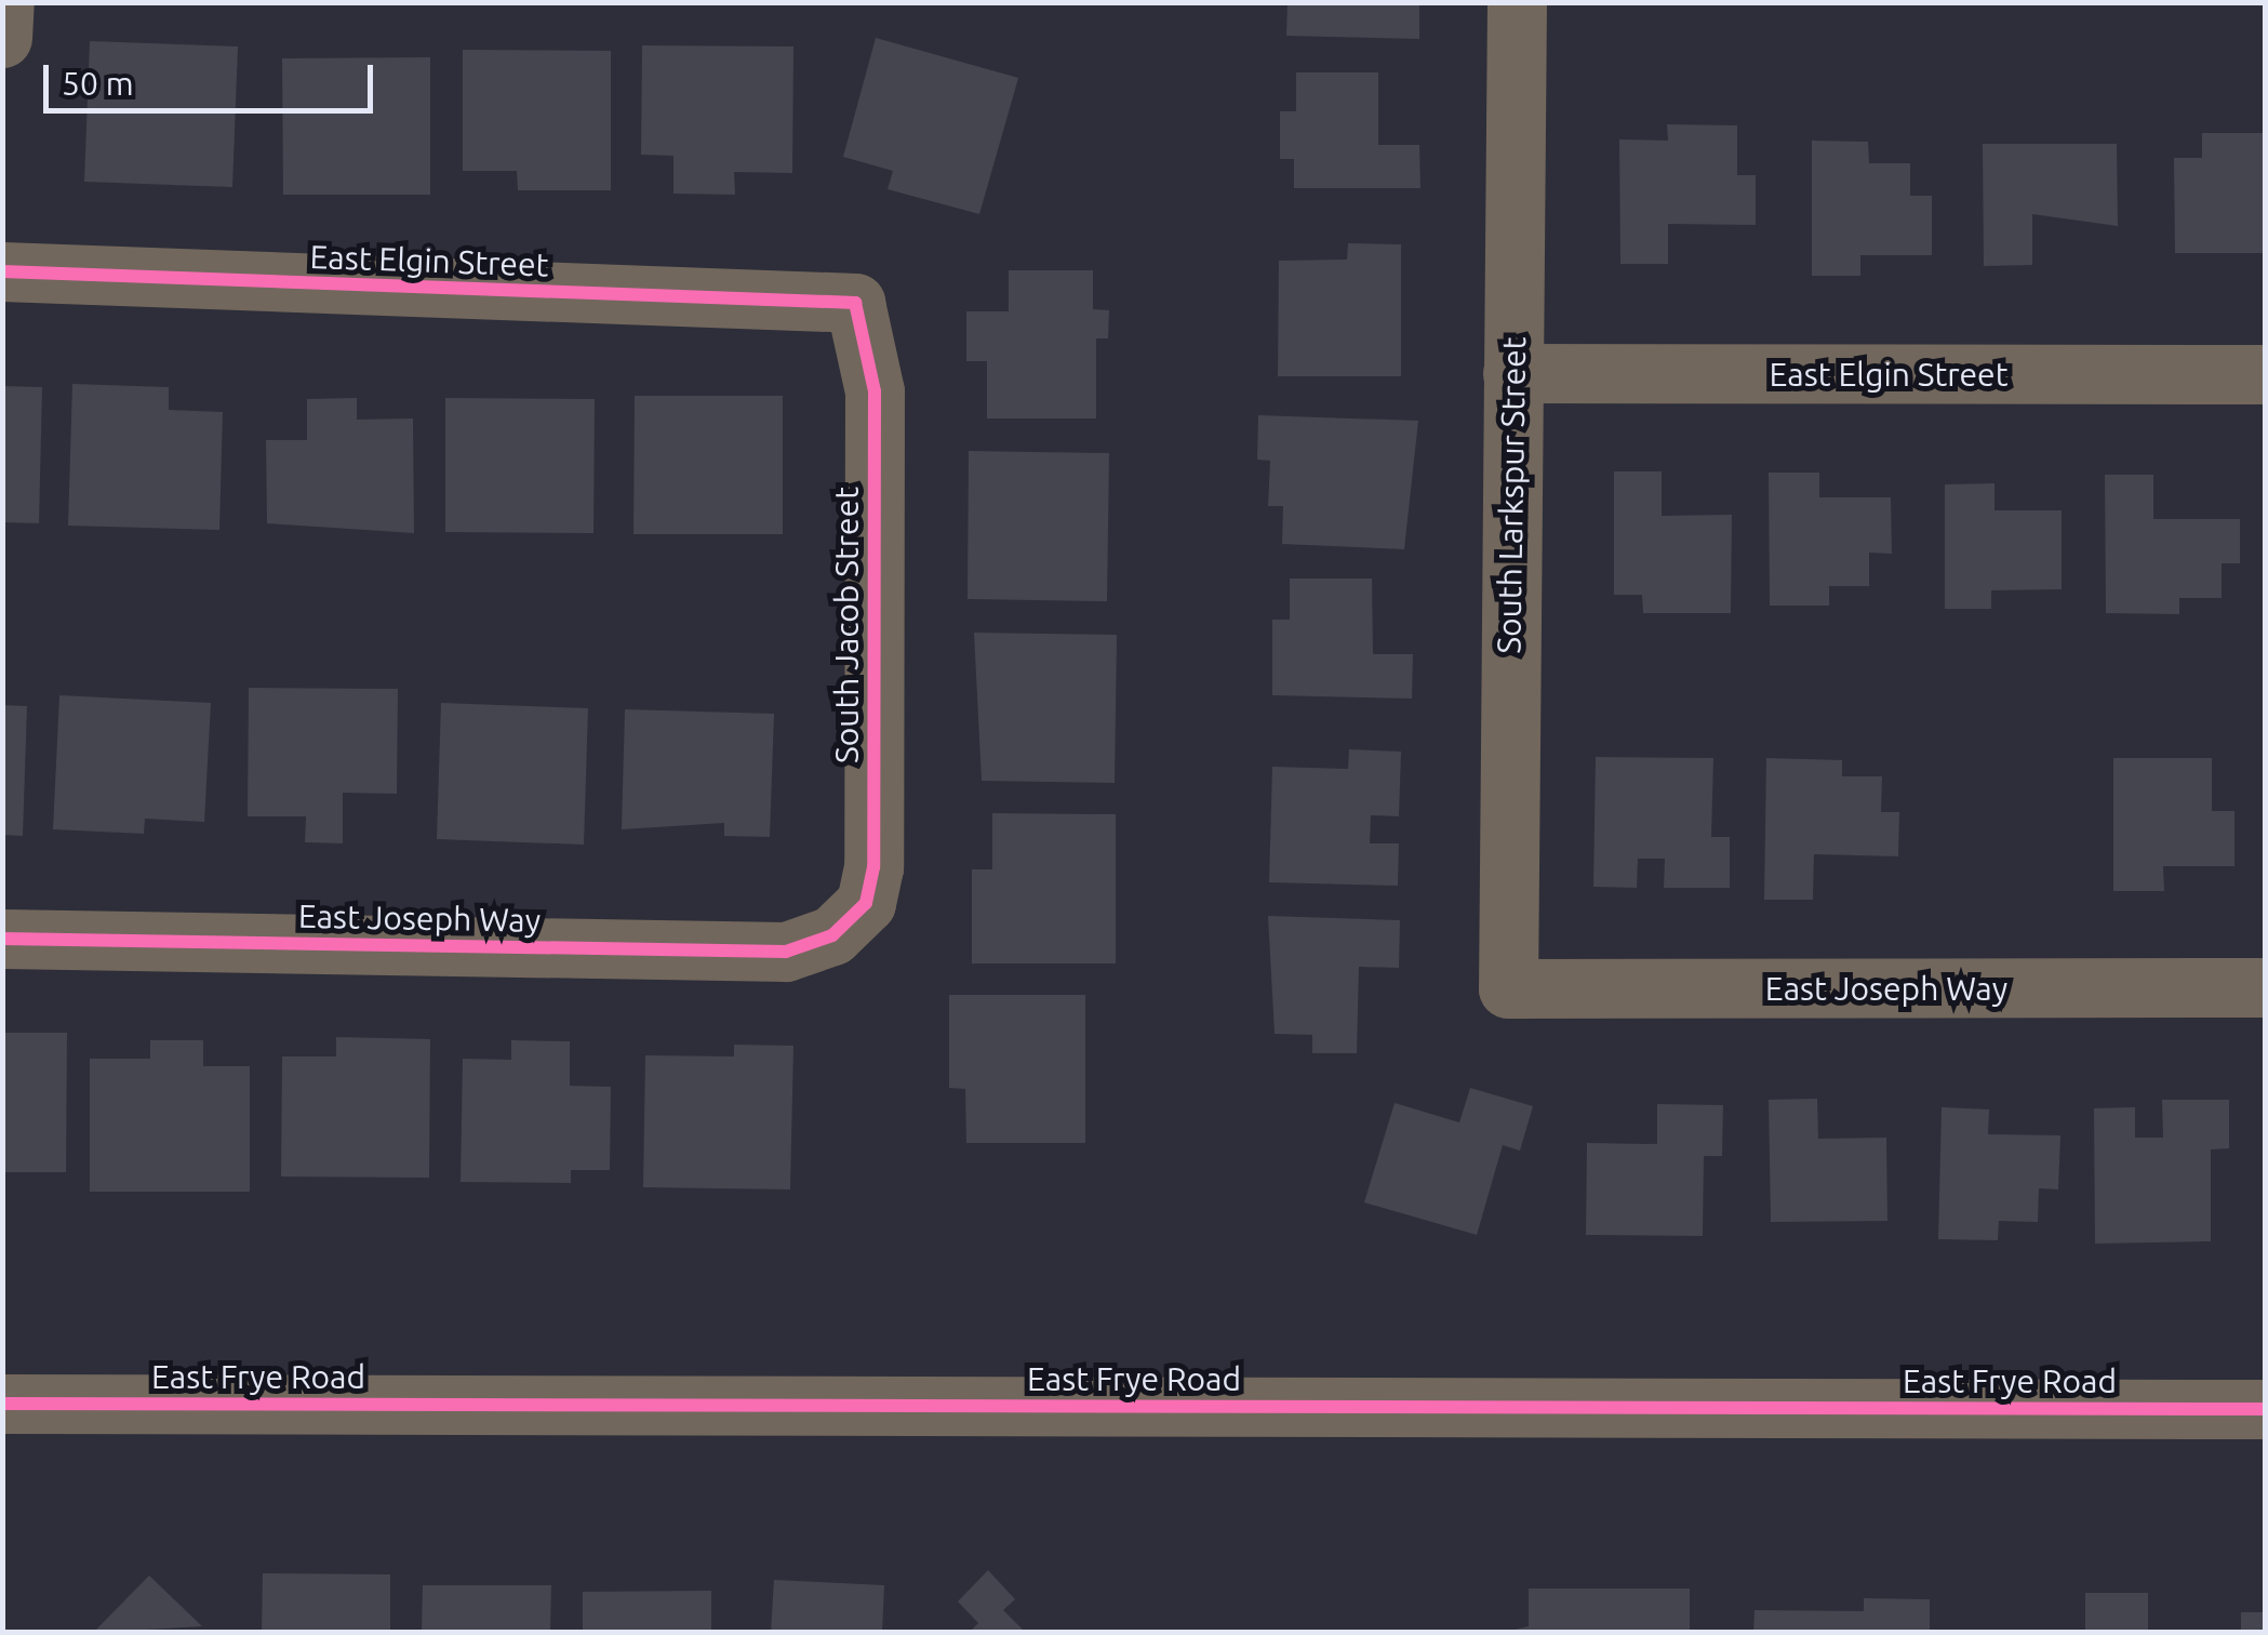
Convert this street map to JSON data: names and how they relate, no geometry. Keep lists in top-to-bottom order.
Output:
{
  "streets": {
    "street": [
      "East Elgin Street",
      "South Larkspur Street",
      "South Jacob Street",
      "East Joseph Way",
      "East Frye Road"
    ]
  },
  "crossings": [
    ["East Elgin Street", "South Larkspur Street"],
    ["East Elgin Street", "South Jacob Street"],
    ["South Larkspur Street", "East Joseph Way"],
    ["South Jacob Street", "East Joseph Way"]
  ],
  "scale_bar": "50 m"
}
